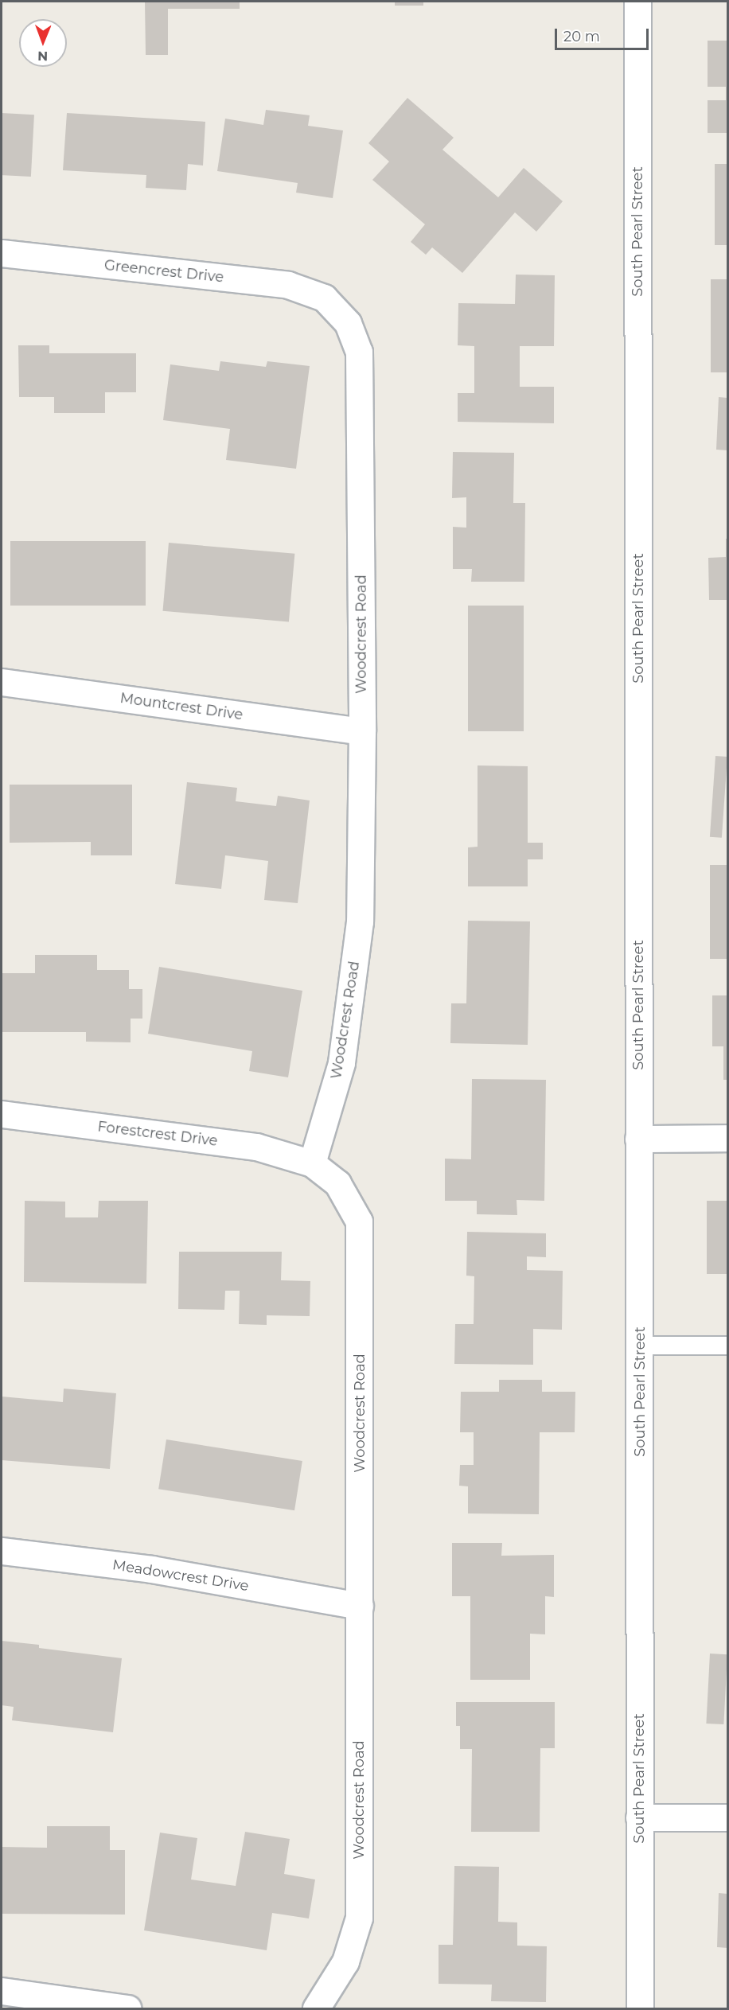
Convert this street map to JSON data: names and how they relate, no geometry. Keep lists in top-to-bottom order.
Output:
{
  "streets": {
    "street": [
      "South Pearl Street",
      "Greencrest Drive",
      "Woodcrest Road",
      "Mountcrest Drive",
      "Forestcrest Drive",
      "Meadowcrest Drive"
    ]
  },
  "crossings": [
    ["Greencrest Drive", "Woodcrest Road"],
    ["Woodcrest Road", "Mountcrest Drive"],
    ["Woodcrest Road", "Forestcrest Drive"],
    ["Woodcrest Road", "Meadowcrest Drive"]
  ],
  "scale_bar": "20 m",
  "north": "bottom"
}
